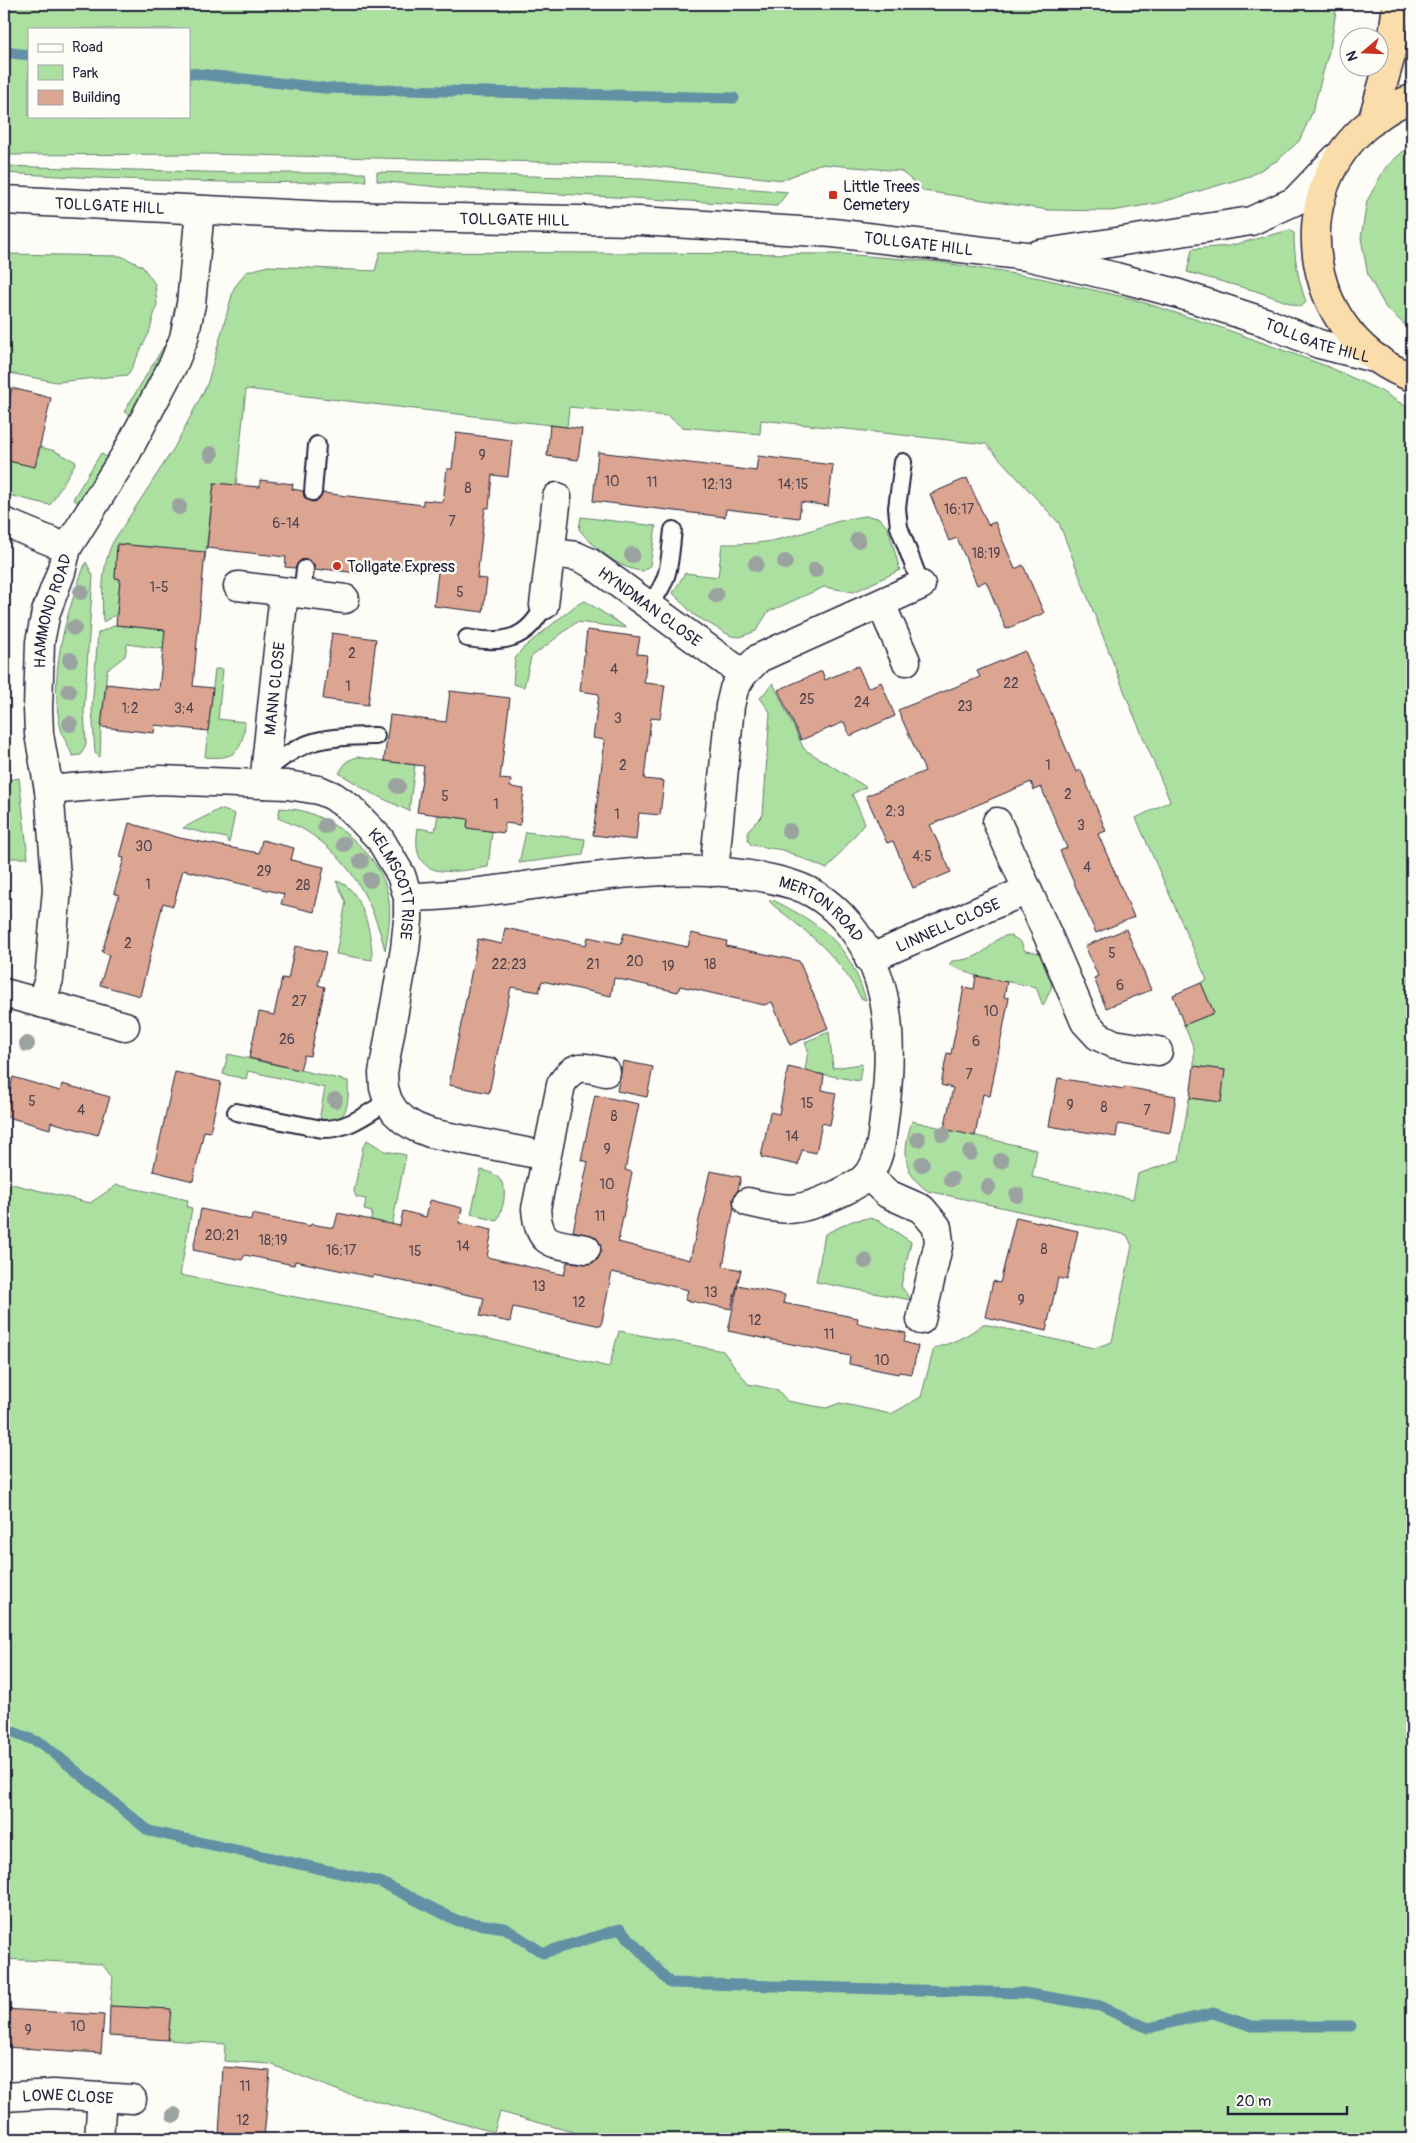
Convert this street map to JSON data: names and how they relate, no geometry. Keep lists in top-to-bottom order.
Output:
{
  "streets": {
    "street": [
      "TOLLGATE HILL",
      "HYNDMAN CLOSE",
      "HAMMOND ROAD",
      "MANN CLOSE",
      "KELMSCOTT RISE",
      "MERTON ROAD",
      "LINNELL CLOSE",
      "LOWE CLOSE"
    ]
  },
  "crossings": [
    ["TOLLGATE HILL", "HAMMOND ROAD"],
    ["HAMMOND ROAD", "KELMSCOTT RISE"],
    ["MANN CLOSE", "KELMSCOTT RISE"],
    ["KELMSCOTT RISE", "MERTON ROAD"],
    ["MERTON ROAD", "LINNELL CLOSE"]
  ],
  "places": {
    "transit": ["Little Trees Cemetery"],
    "other": ["Tollgate Express"]
  },
  "house_numbers": [
    "9",
    "10",
    "11",
    "12;13",
    "14;15",
    "8",
    "16;17",
    "7",
    "6-14",
    "18;19",
    "1-5",
    "5",
    "2",
    "4",
    "22",
    "1",
    "25",
    "24",
    "23",
    "1;2",
    "3;4",
    "3",
    "2",
    "1",
    "2",
    "5",
    "1",
    "2;3",
    "1",
    "3",
    "30",
    "4;5",
    "4",
    "29",
    "1",
    "28",
    "2",
    "5",
    "20",
    "22;23",
    "21",
    "18",
    "19",
    "6",
    "27",
    "10",
    "26",
    "6",
    "7",
    "5",
    "15",
    "9",
    "8",
    "4",
    "7",
    "8",
    "14",
    "9",
    "10",
    "11",
    "20;21",
    "18;19",
    "14",
    "8",
    "16;17",
    "15",
    "13",
    "13",
    "9",
    "12",
    "12",
    "11",
    "10",
    "10",
    "9",
    "11",
    "12"
  ],
  "legend": ["Road", "Park", "Building"],
  "scale_bar": "20 m",
  "north": "left"
}
